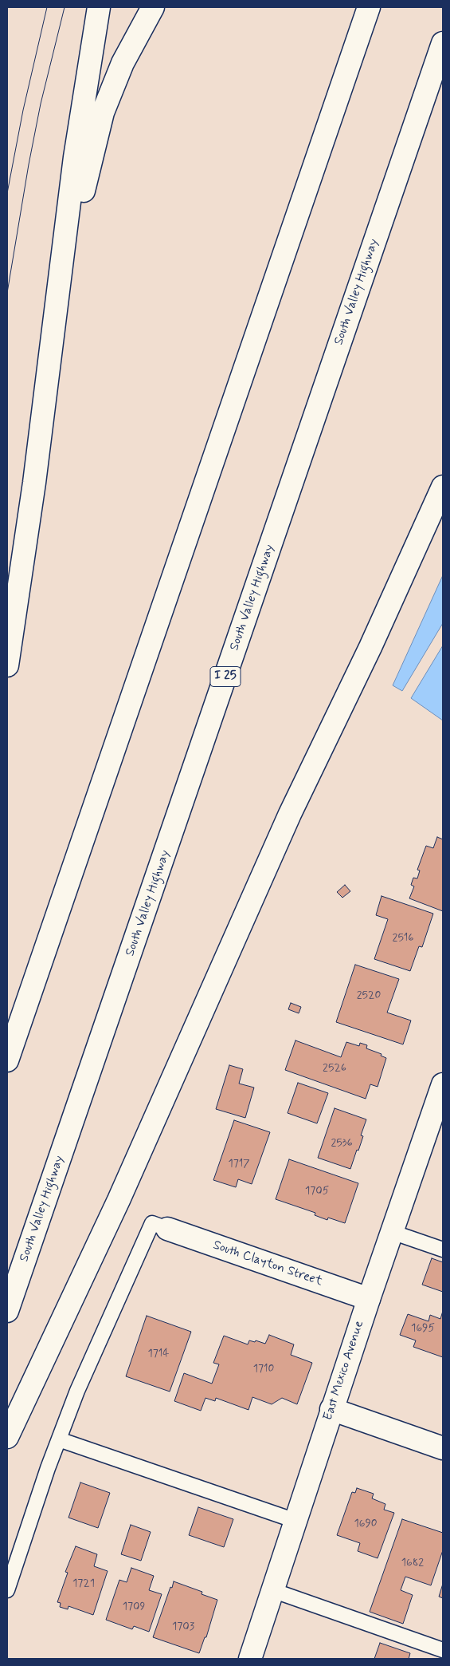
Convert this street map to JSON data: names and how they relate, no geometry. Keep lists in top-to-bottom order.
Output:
{
  "streets": {
    "main road": [
      "South Valley Highway",
      "I 25",
      "South Clayton Street",
      "East Mexico Avenue"
    ]
  },
  "crossings": [
    ["South Clayton Street", "East Mexico Avenue"]
  ],
  "house_numbers": [
    "2516",
    "2520",
    "2526",
    "2536",
    "1717",
    "1705",
    "1695",
    "1714",
    "1710",
    "1690",
    "1682",
    "1721",
    "1709",
    "1703"
  ]
}
